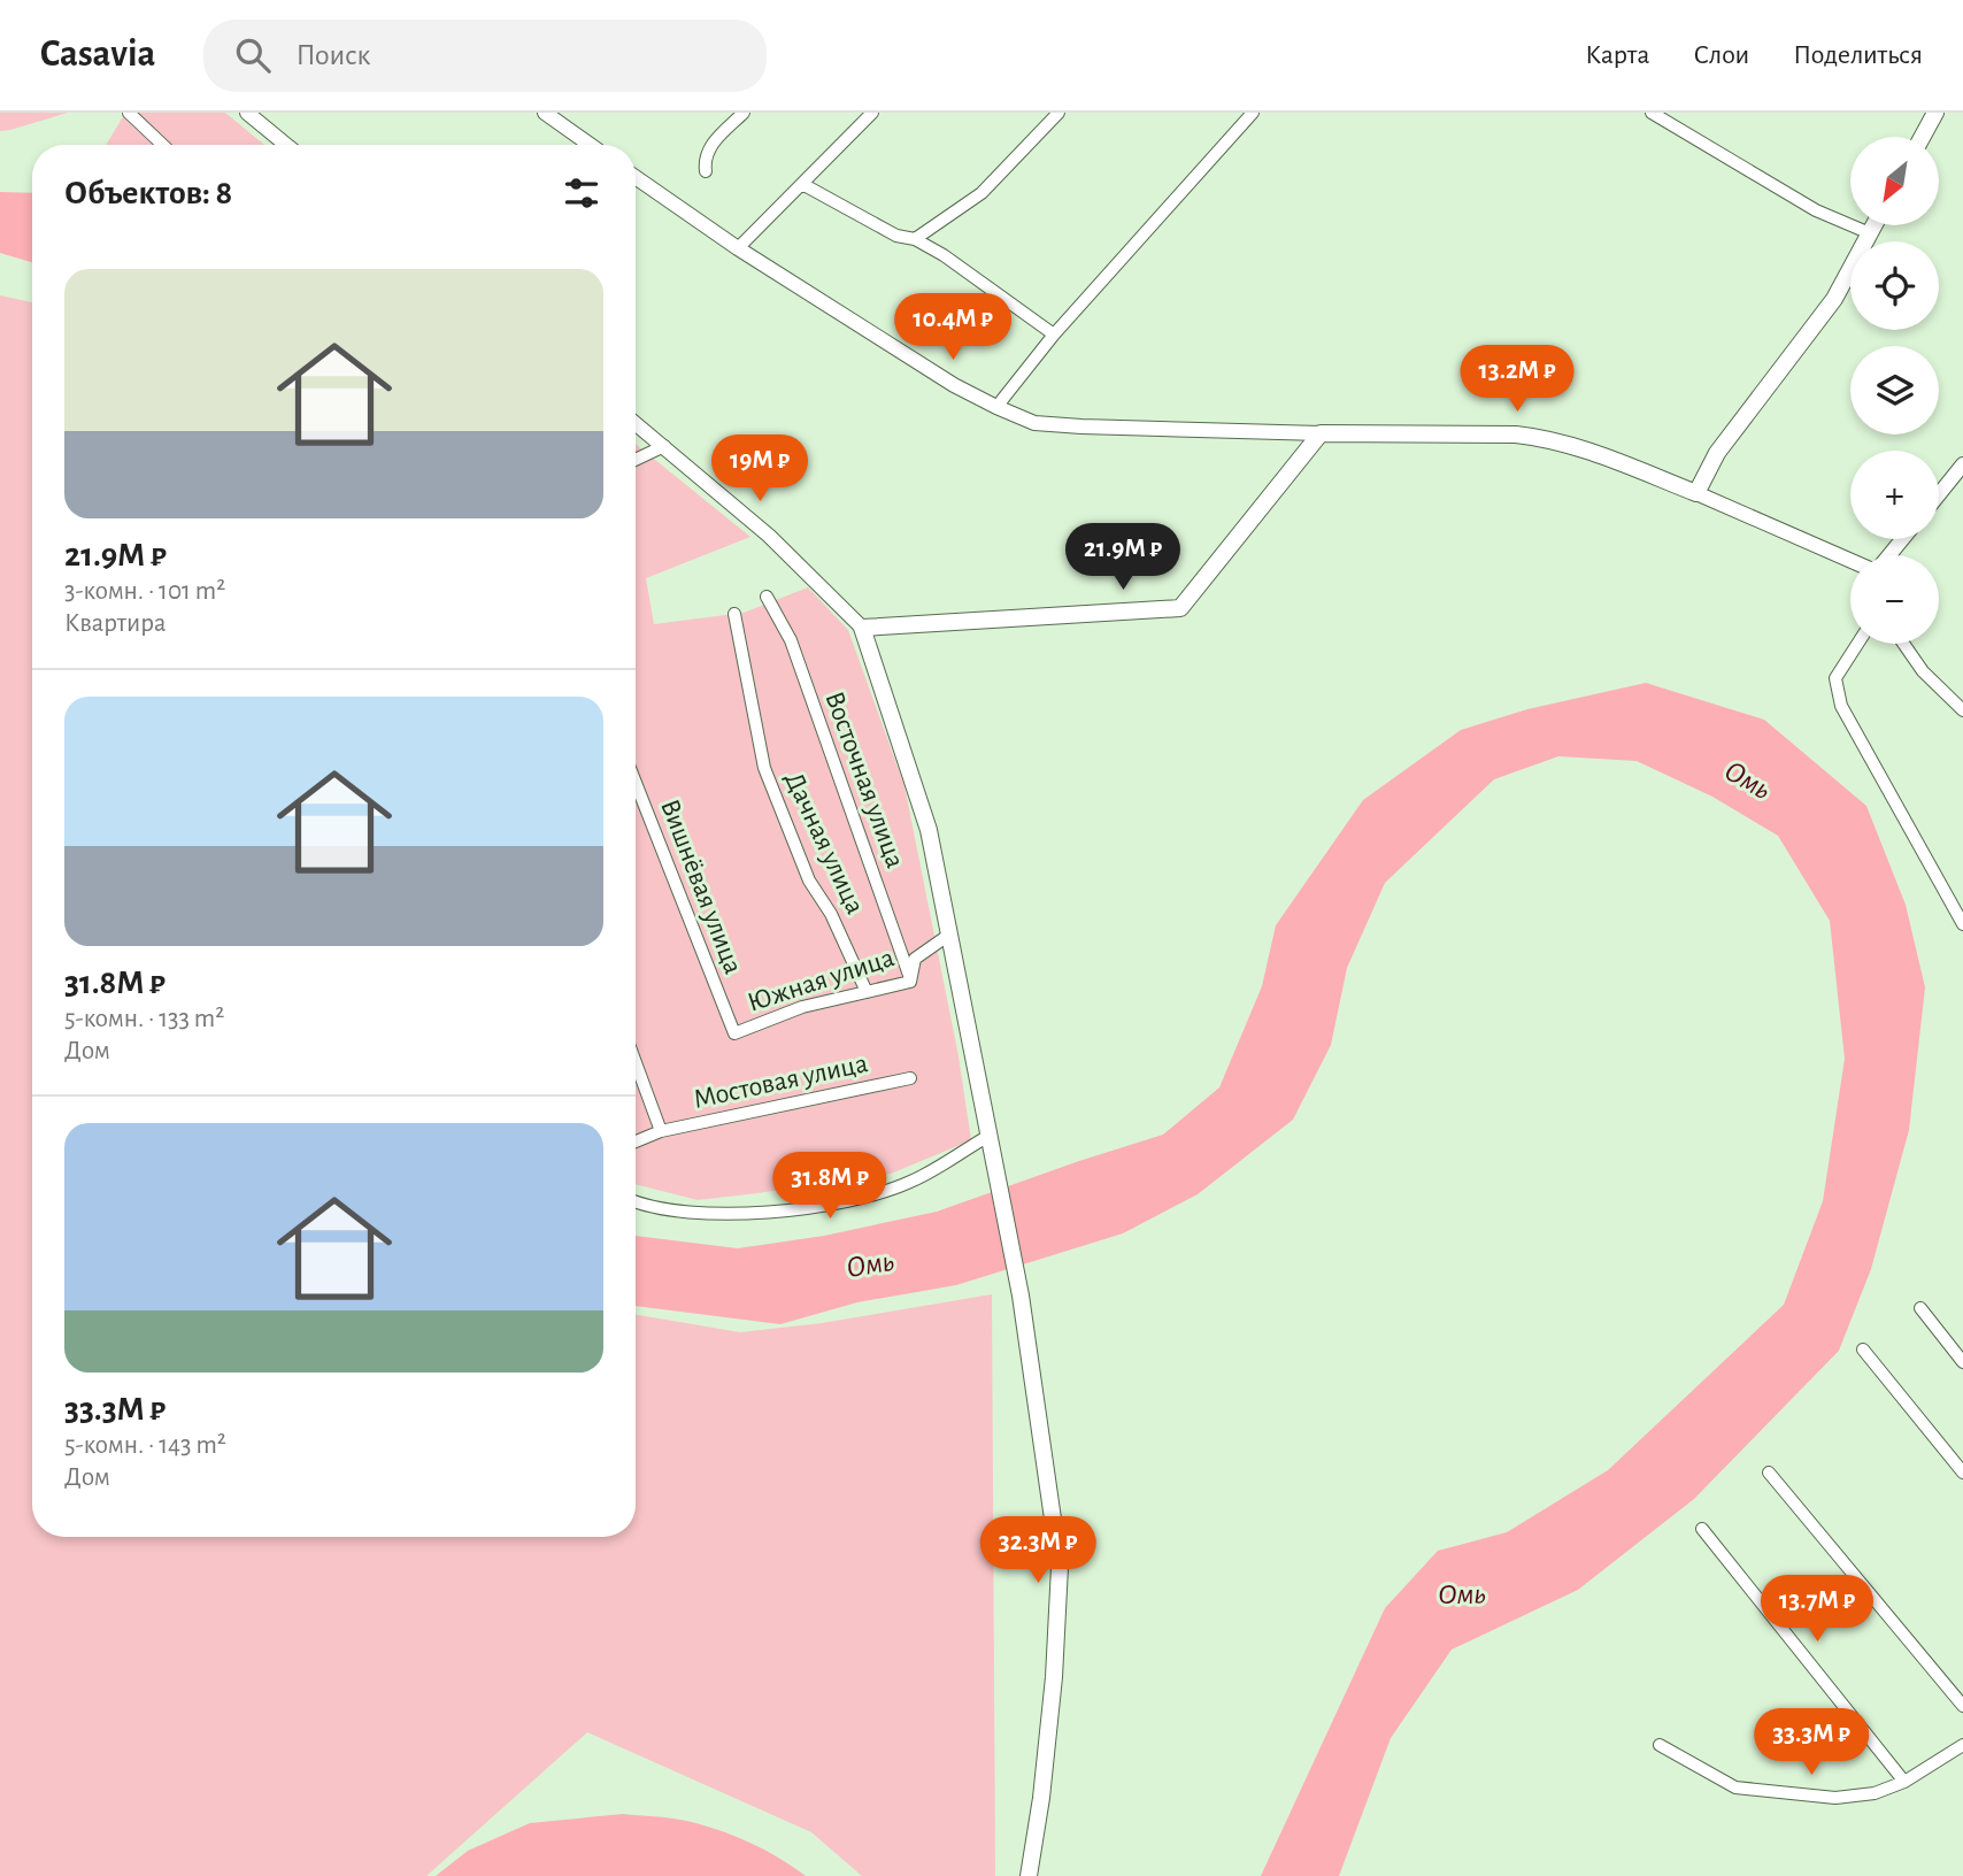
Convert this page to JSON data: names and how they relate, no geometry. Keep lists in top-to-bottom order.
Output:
{
  "streets": {
    "street": [
      "Восточная улица",
      "Дачная улица",
      "Вишнёвая улица",
      "Южная улица",
      "Мостовая улица"
    ]
  },
  "crossings": [
    ["Восточная улица", "Южная улица"],
    ["Дачная улица", "Южная улица"],
    ["Вишнёвая улица", "Южная улица"]
  ],
  "water": ["Омь"],
  "north": "bottom left",
  "page": {
    "header": "Casavia",
    "search": "Поиск",
    "nav": ["Карта", "Слои", "Поделиться"],
    "map_buttons": ["+", "−"],
    "heading": "Объектов: 8",
    "list": [
      {
        "name": "21.9M ₽",
        "note": "3-комн. · 101 m² · Квартира"
      },
      {
        "name": "31.8M ₽",
        "note": "5-комн. · 133 m² · Дом"
      },
      {
        "name": "33.3M ₽",
        "note": "5-комн. · 143 m² · Дом"
      }
    ],
    "price": [
      "10.4M ₽",
      "13.2M ₽",
      "19M ₽",
      "21.9M ₽",
      "31.8M ₽",
      "32.3M ₽",
      "13.7M ₽",
      "33.3M ₽"
    ]
  }
}
